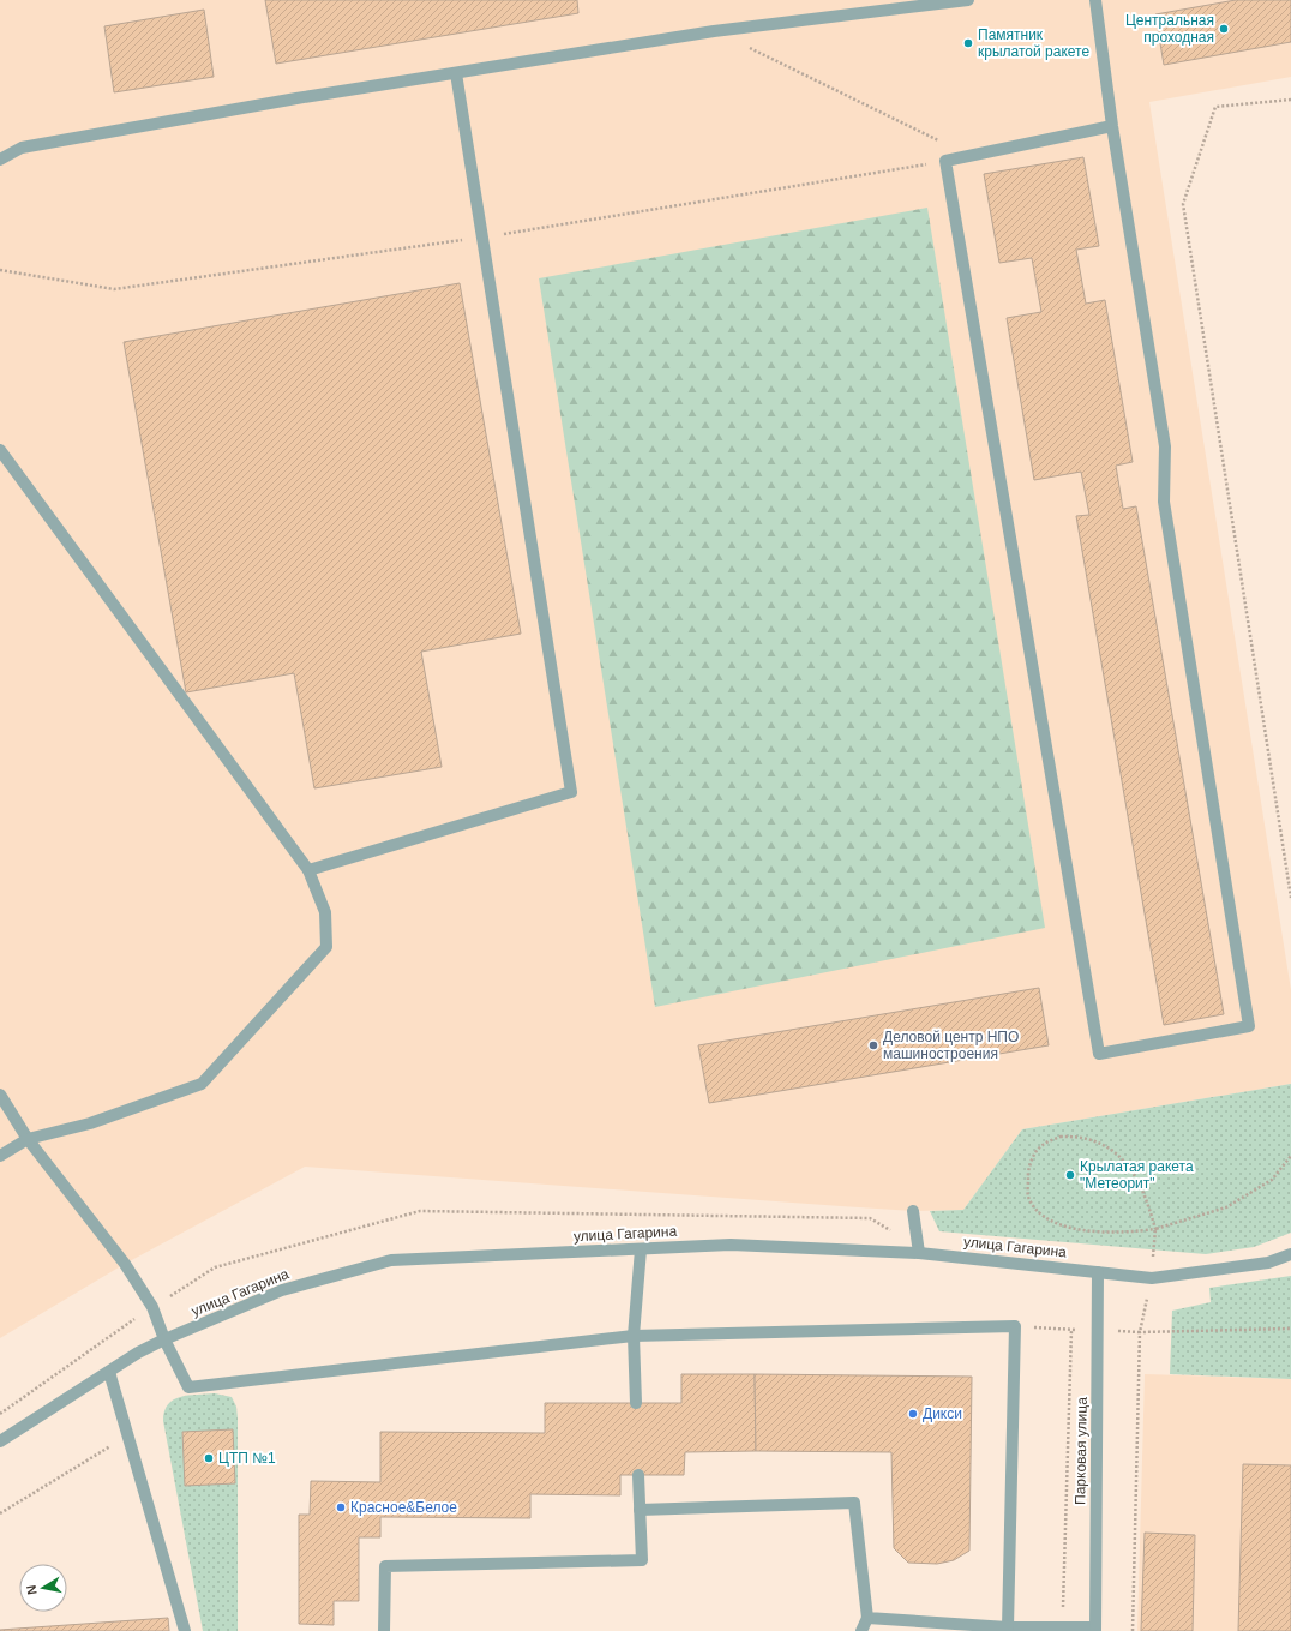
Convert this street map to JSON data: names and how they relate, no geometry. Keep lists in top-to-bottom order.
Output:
{
  "streets": {
    "street": ["улица Гагарина", "Парковая улица"]
  },
  "crossings": [
    ["улица Гагарина", "Парковая улица"]
  ],
  "places": [
    "Центральная проходная",
    "Памятник крылатой ракете",
    "Деловой центр НПО машиностроения",
    "Крылатая ракета \"Метеорит\"",
    "Дикси",
    "ЦТП №1",
    "Красное&Белое"
  ],
  "north": "left"
}
